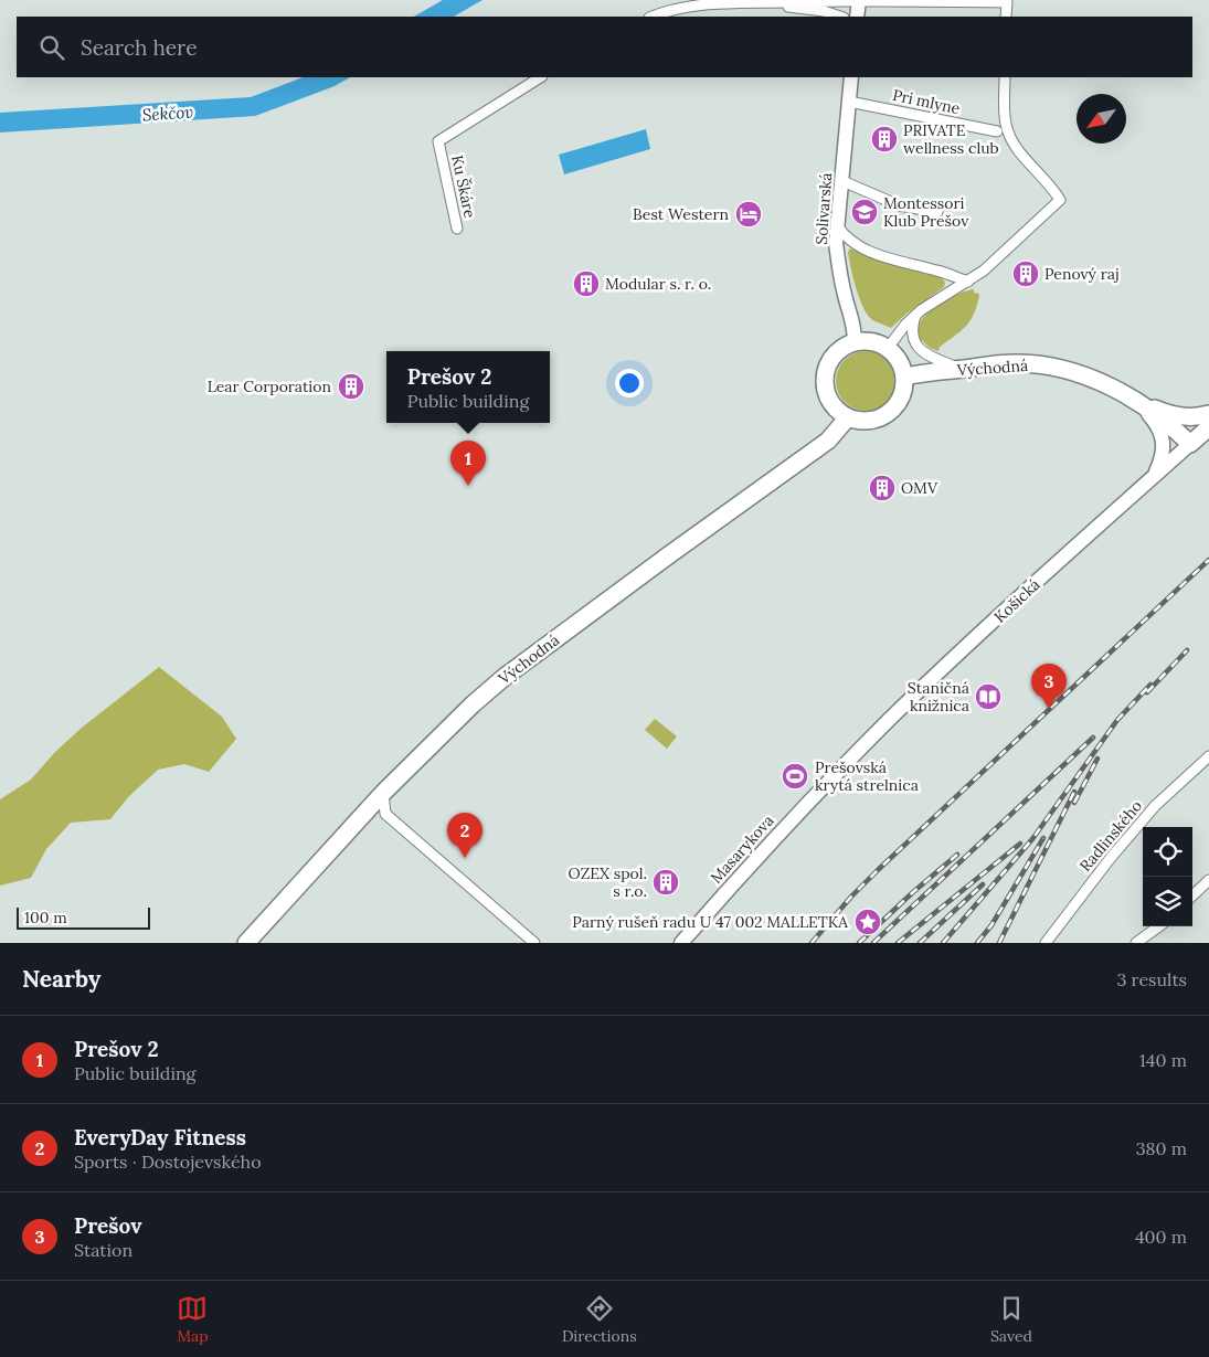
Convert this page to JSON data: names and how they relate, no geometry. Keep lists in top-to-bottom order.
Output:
{
  "streets": {
    "main road": ["Východná", "Košická"],
    "street": [
      "Pri mlyne",
      "Ku Škáre",
      "Solivarská",
      "Radlinského",
      "Masarykova"
    ]
  },
  "crossings": [
    ["Pri mlyne", "Solivarská"],
    ["Solivarská", "Východná"],
    ["Východná", "Košická"],
    ["Košická", "Masarykova"]
  ],
  "water": ["Sekčov"],
  "places": {
    "building": [
      "PRIVATE wellness club",
      "Penový raj",
      "Modular s. r. o.",
      "Lear Corporation",
      "OMV",
      "OZEX spol. s r.o."
    ],
    "school or university": ["Montessori Klub Prešov"],
    "hotel": ["Best Western"],
    "library": ["Staničná knižnica"],
    "sports": ["Prešovská krytá strelnica"],
    "place": ["Parný rušeň radu U 47 002 MALLETKA"]
  },
  "scale_bar": "100 m",
  "north": "bottom left",
  "page": {
    "search": "Search here",
    "popup": ["Prešov 2", "Public building"],
    "pins": ["1", "3", "2"],
    "scale": "100 m",
    "heading": ["Nearby", "3 results"],
    "list": [
      {
        "mark": "1",
        "name": "Prešov 2",
        "note": "Public building",
        "value": "140 m"
      },
      {
        "mark": "2",
        "name": "EveryDay Fitness",
        "note": "Sports · Dostojevského",
        "value": "380 m"
      },
      {
        "mark": "3",
        "name": "Prešov",
        "note": "Station",
        "value": "400 m"
      }
    ],
    "nav": ["Map", "Directions", "Saved"]
  }
}
